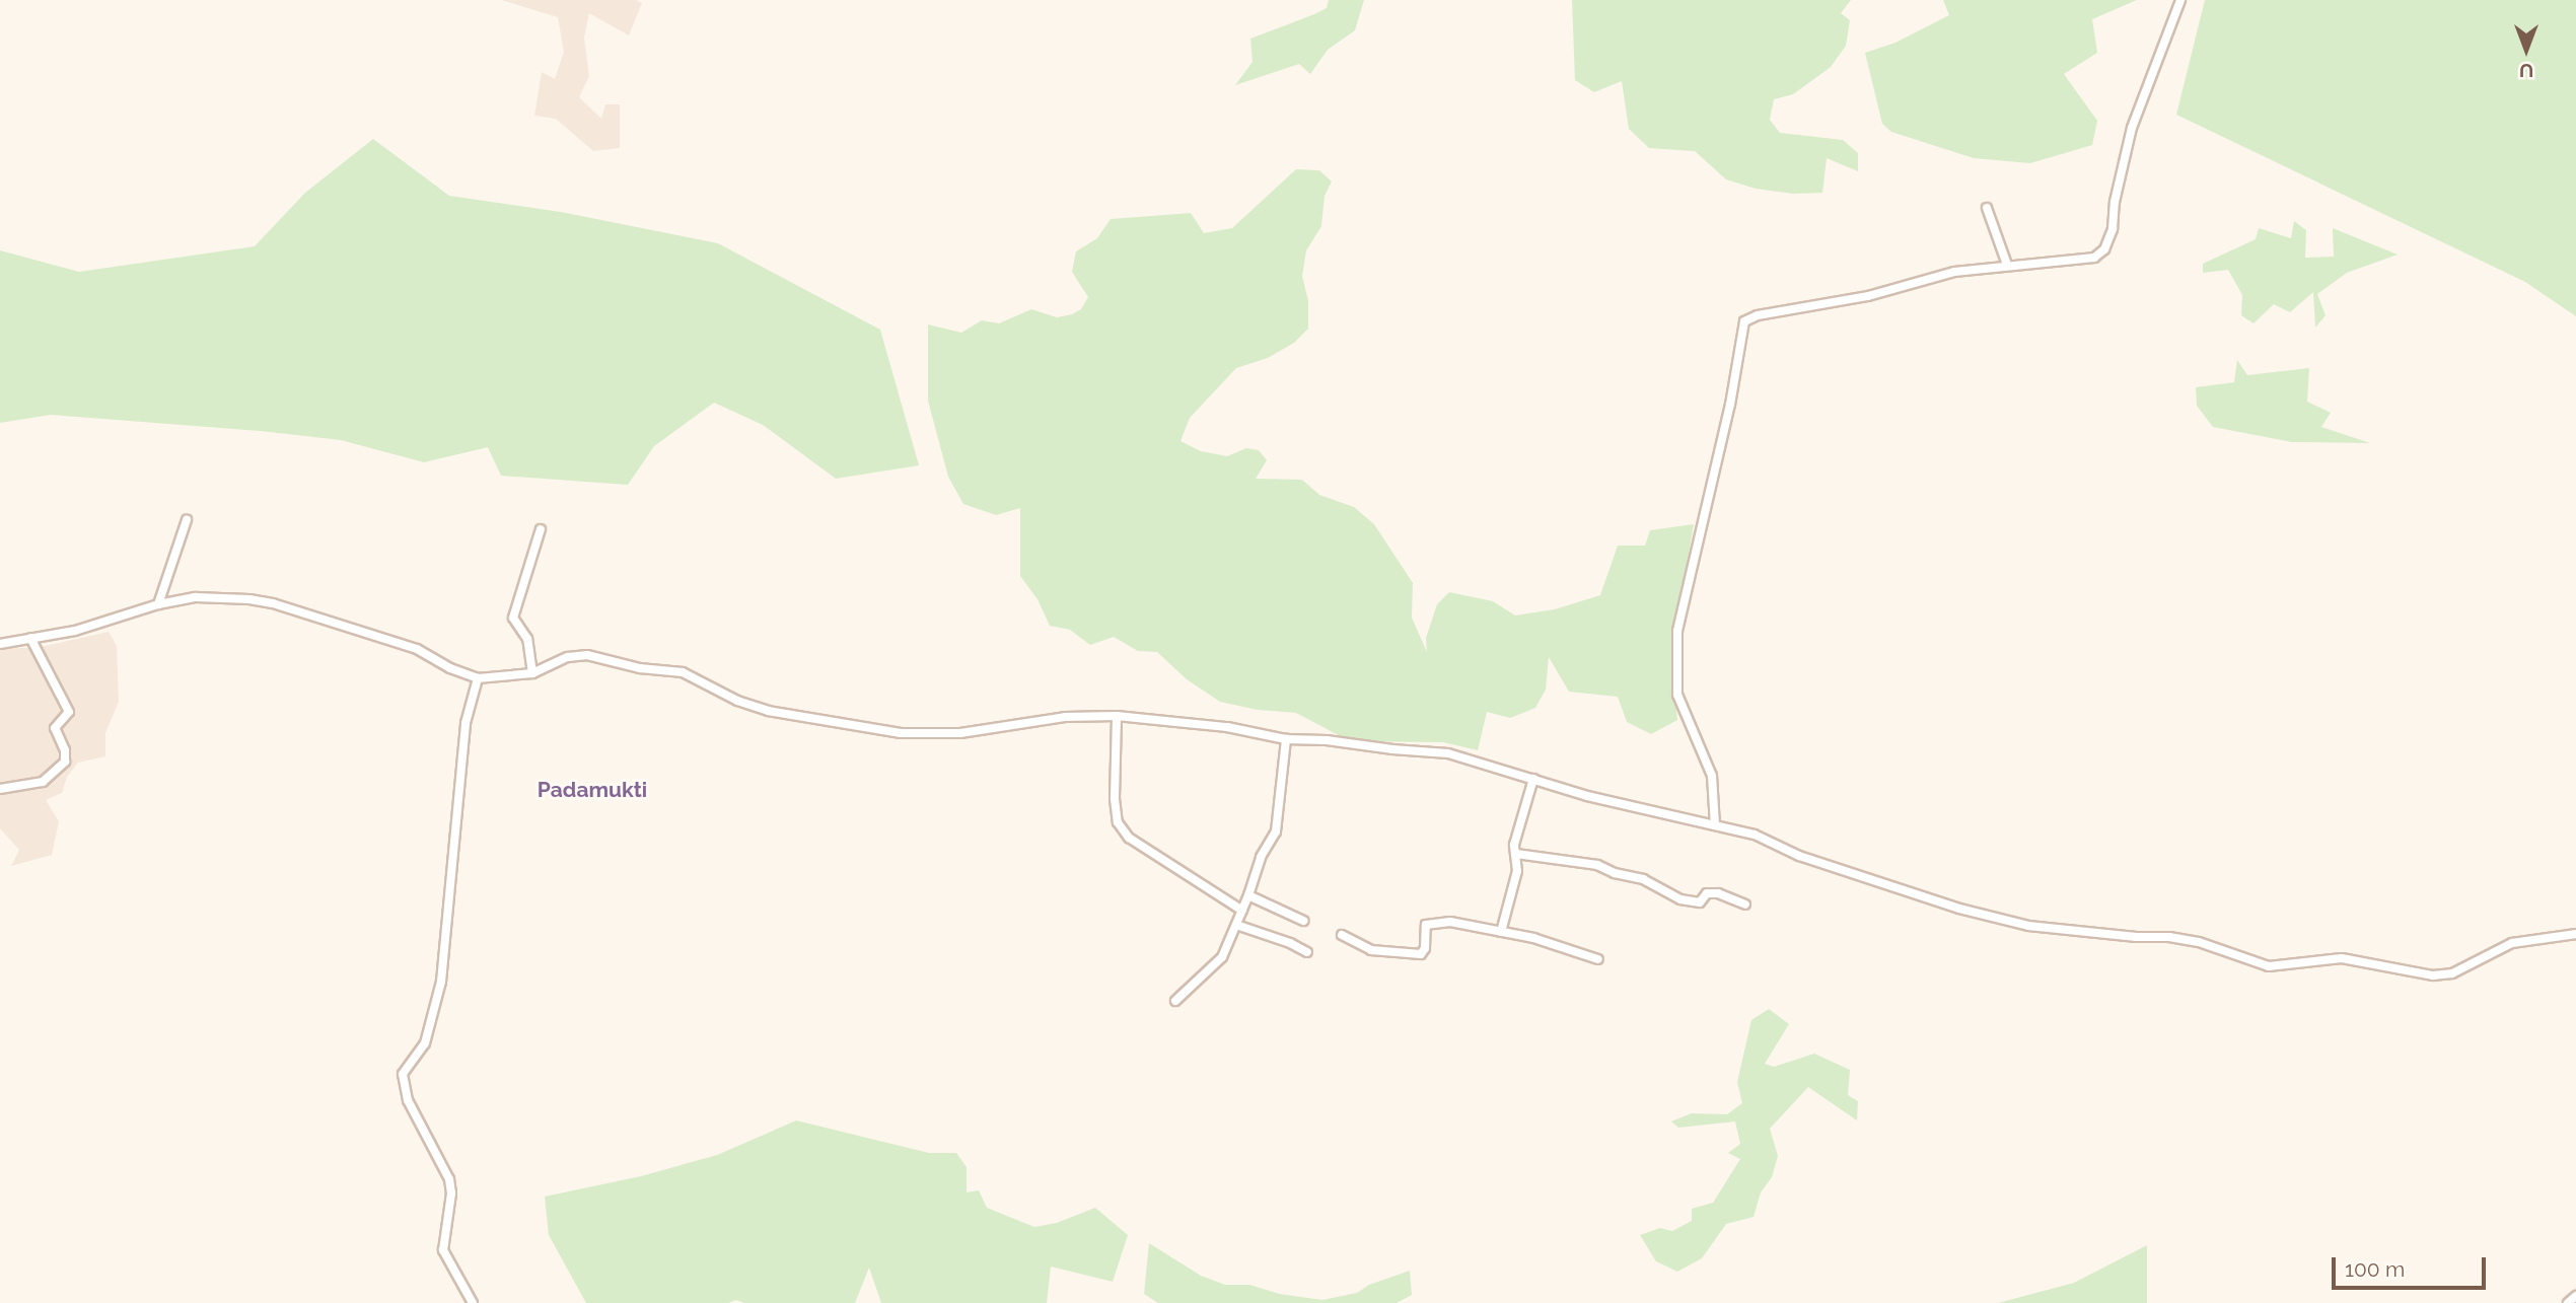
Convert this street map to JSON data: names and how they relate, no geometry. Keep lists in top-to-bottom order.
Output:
{
  "districts": ["Padamukti"],
  "scale_bar": "100 m",
  "north": "bottom"
}
